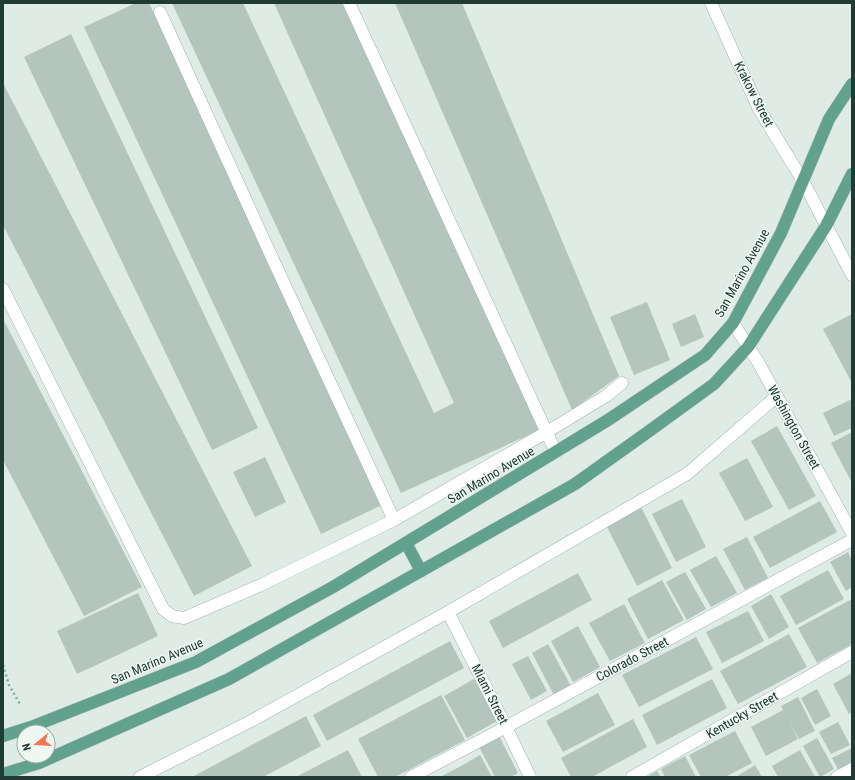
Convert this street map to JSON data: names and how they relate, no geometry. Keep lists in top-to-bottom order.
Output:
{
  "streets": {
    "main road": ["San Marino Avenue"],
    "street": [
      "Krakow Street",
      "Washington Street",
      "Colorado Street",
      "Miami Street",
      "Kentucky Street"
    ]
  },
  "crossings": [
    ["Krakow Street", "San Marino Avenue"],
    ["San Marino Avenue", "Washington Street"],
    ["Colorado Street", "Miami Street"]
  ],
  "north": "left"
}
